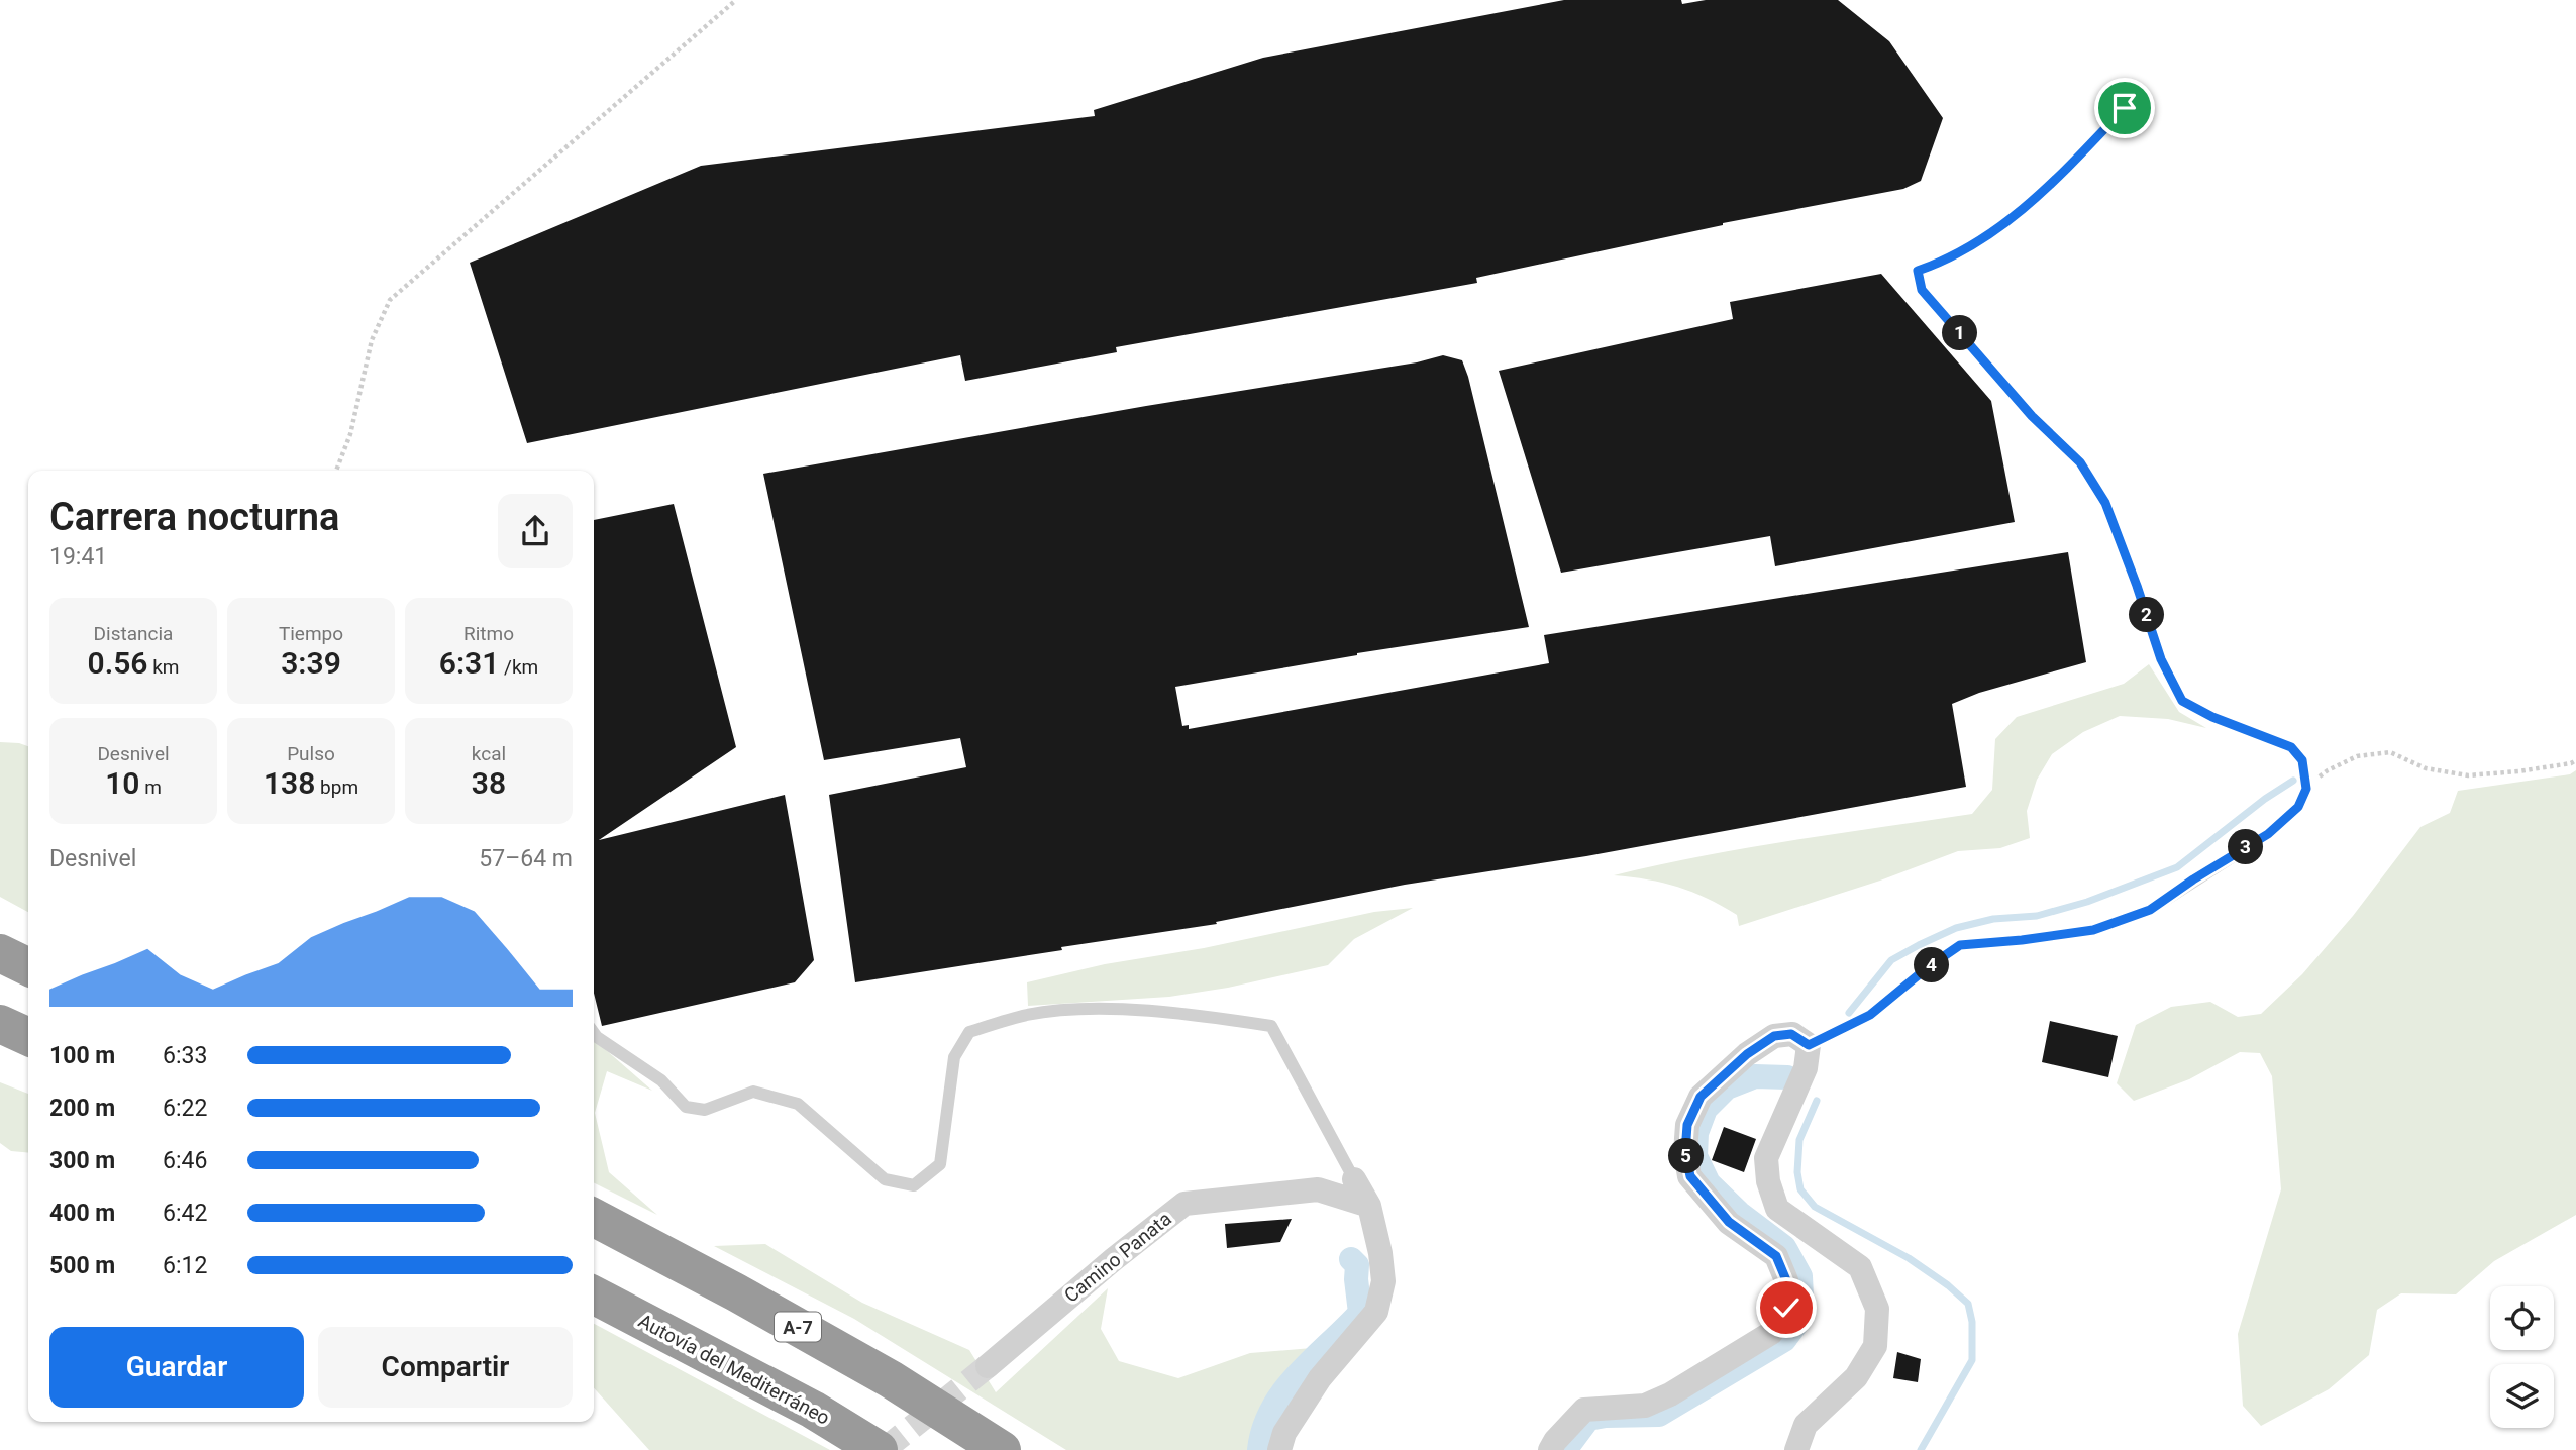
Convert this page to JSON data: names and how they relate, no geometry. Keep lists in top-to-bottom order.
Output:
{
  "streets": {
    "highway": ["A-7", "Autovía del Mediterráneo"],
    "street": ["Camino Panata"]
  },
  "page": {
    "pins": [
      "1",
      "2",
      "3",
      "4",
      "5"
    ],
    "heading": ["Carrera nocturna", "19:41"],
    "stats": [
      ["Distancia", "0.56 km"],
      ["Tiempo", "3:39"],
      ["Ritmo", "6:31 /km"],
      ["Desnivel", "10 m"],
      ["Pulso", "138 bpm"],
      ["kcal", "38"]
    ],
    "chart": ["Desnivel", "57–64 m"],
    "list": [
      {
        "name": "100 m",
        "note": "6:33"
      },
      {
        "name": "200 m",
        "note": "6:22"
      },
      {
        "name": "300 m",
        "note": "6:46"
      },
      {
        "name": "400 m",
        "note": "6:42"
      },
      {
        "name": "500 m",
        "note": "6:12"
      }
    ],
    "buttons": ["Guardar", "Compartir"]
  }
}
